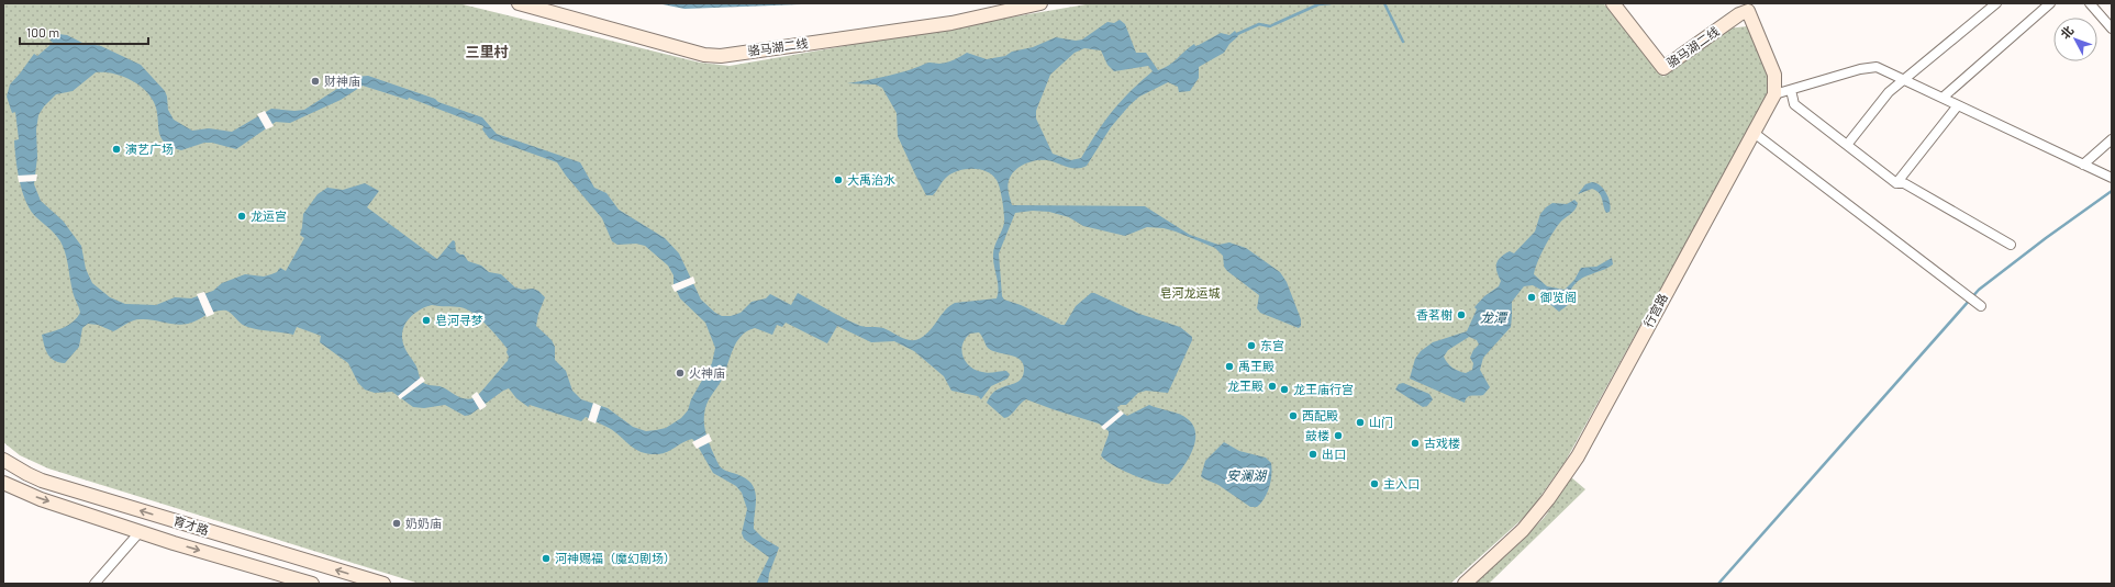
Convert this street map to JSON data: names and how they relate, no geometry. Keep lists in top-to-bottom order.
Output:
{
  "streets": {
    "street": ["骆马湖二线", "行宫路", "育才路"]
  },
  "districts": ["三里村"],
  "water": ["龙潭", "安澜湖"],
  "parks": ["皂河龙运城"],
  "places": [
    "财神庙",
    "演艺广场",
    "大禹治水",
    "龙运宫",
    "御览阁",
    "香茗榭",
    "皂河寻梦",
    "东宫",
    "禹王殿",
    "火神庙",
    "龙王殿",
    "龙王庙行宫",
    "西配殿",
    "山门",
    "鼓楼",
    "古戏楼",
    "出口",
    "主入口",
    "奶奶庙",
    "河神赐福（魔幻剧场）"
  ],
  "scale_bar": "100 m",
  "north": "top left"
}
